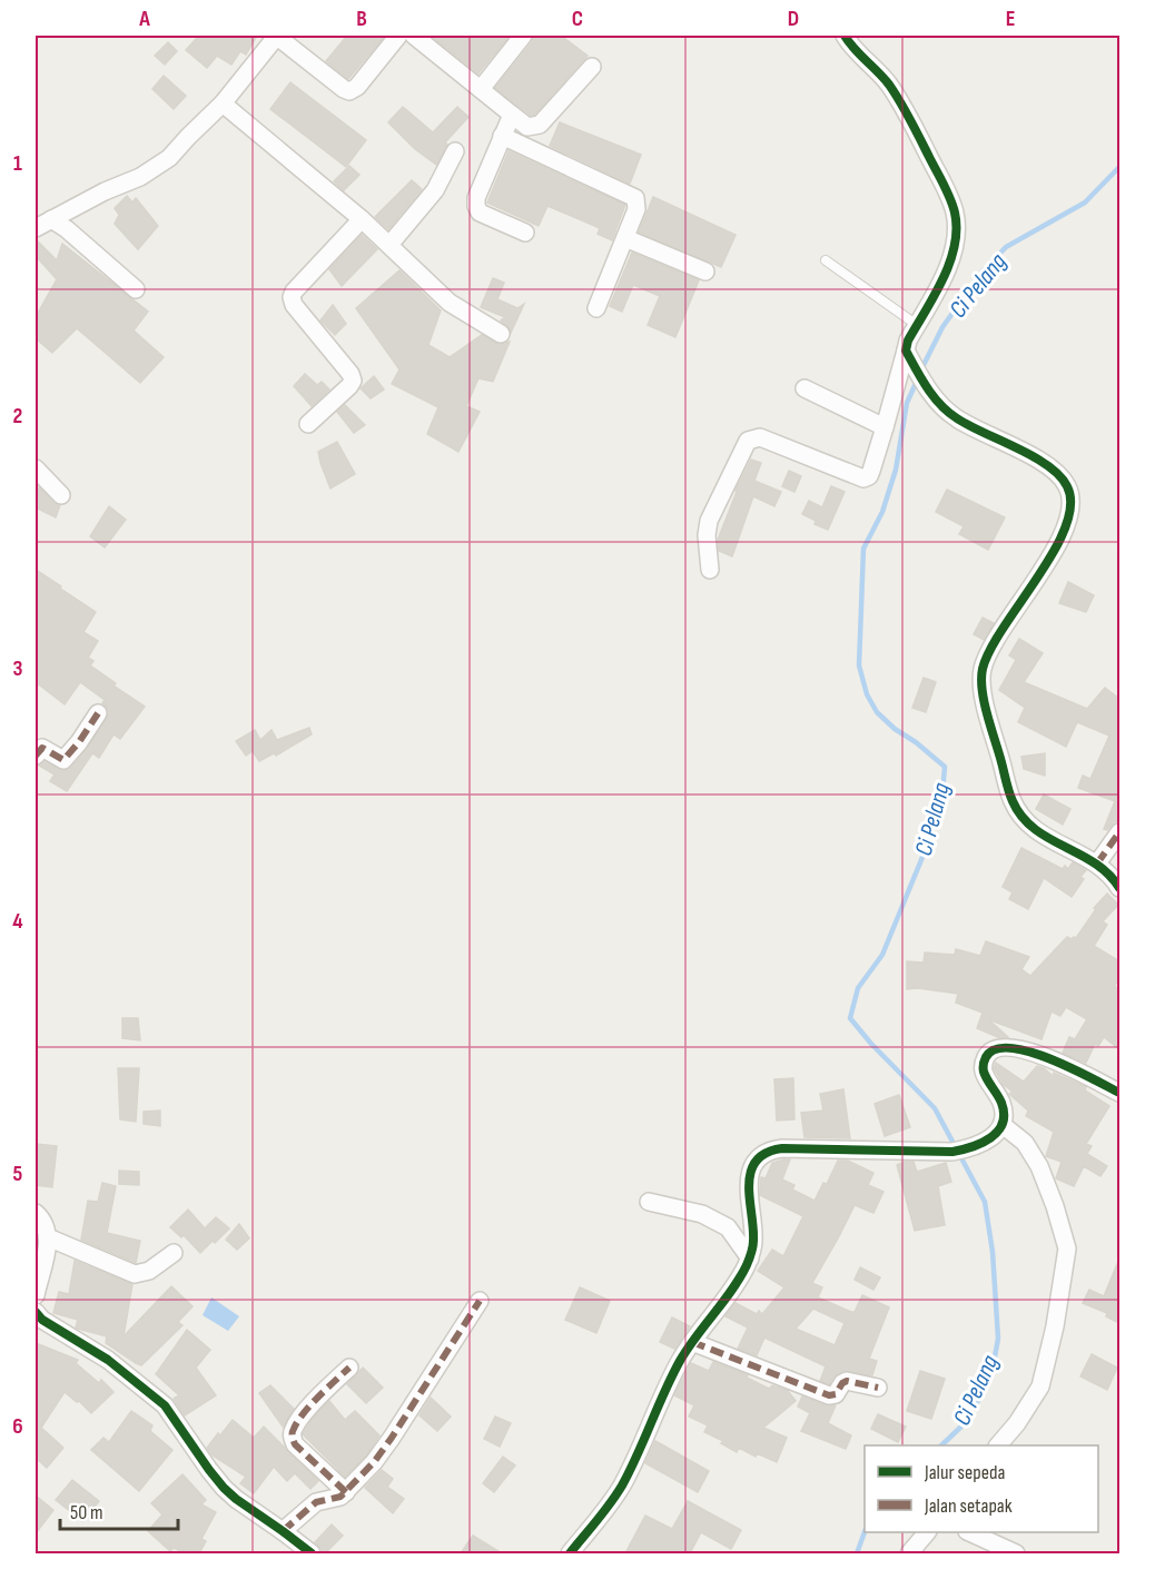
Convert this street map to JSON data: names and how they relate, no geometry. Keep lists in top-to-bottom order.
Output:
{
  "water": ["Ci Pelang"],
  "legend": ["Jalur sepeda", "Jalan setapak"],
  "scale_bar": "50 m",
  "grid": {
    "columns": [
      "A",
      "B",
      "C",
      "D",
      "E"
    ],
    "rows": [
      "1",
      "2",
      "3",
      "4",
      "5",
      "6"
    ]
  }
}
